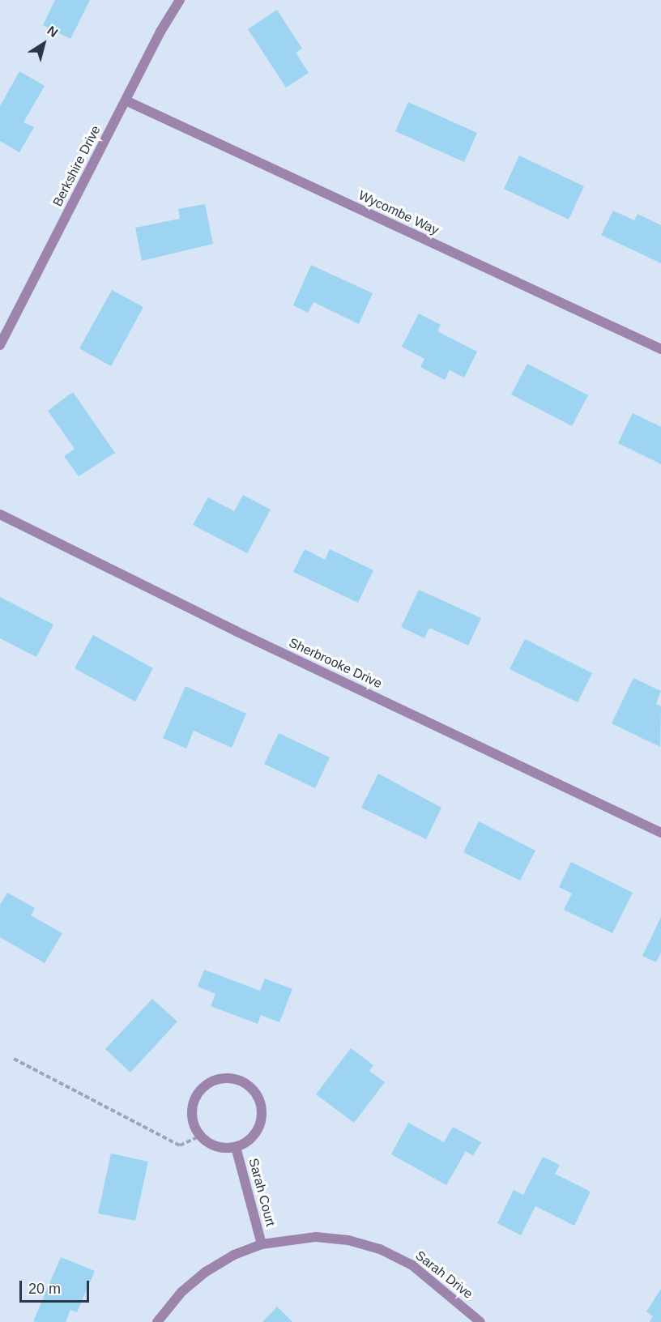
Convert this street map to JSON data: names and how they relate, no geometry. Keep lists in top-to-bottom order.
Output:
{
  "streets": {
    "street": [
      "Berkshire Drive",
      "Wycombe Way",
      "Sherbrooke Drive",
      "Sarah Court",
      "Sarah Drive"
    ]
  },
  "crossings": [
    ["Berkshire Drive", "Wycombe Way"],
    ["Sarah Court", "Sarah Drive"]
  ],
  "scale_bar": "20 m",
  "north": "top right"
}
